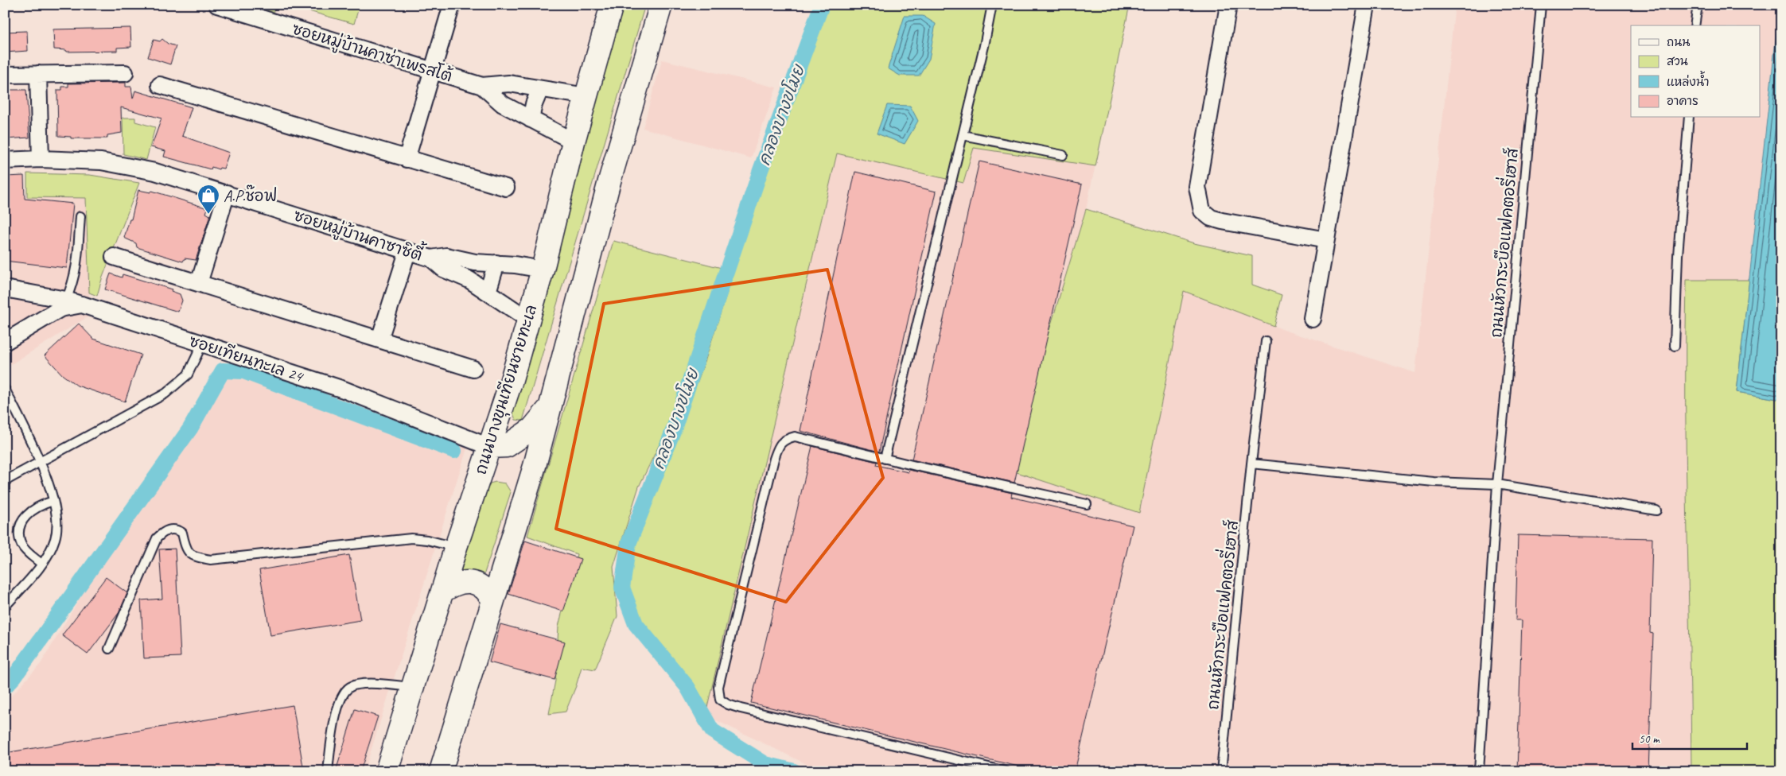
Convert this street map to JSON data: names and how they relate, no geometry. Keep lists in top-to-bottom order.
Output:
{
  "streets": {
    "main road": ["ถนนบางขุนเทียนชายทะเล"],
    "street": ["ซอยหมู่บ้านคาซ่าเพรสโต้", "ซอยหมู่บ้านคาซาซิตี้", "ซอยเทียนทะเล 24"],
    "lane": ["ถนนหัวกระบือแฟคตอรี่เฮาส์"]
  },
  "crossings": [
    ["ซอยหมู่บ้านคาซ่าเพรสโต้", "ถนนบางขุนเทียนชายทะเล"],
    ["ซอยหมู่บ้านคาซาซิตี้", "ถนนบางขุนเทียนชายทะเล"],
    ["ซอยเทียนทะเล 24", "ถนนบางขุนเทียนชายทะเล"]
  ],
  "water": ["คลองบางขโมย"],
  "places": {
    "shop": ["A.P.ช๊อฟ"]
  },
  "legend": [
    "ถนน",
    "สวน",
    "แหล่งน้ำ",
    "อาคาร"
  ],
  "scale_bar": "50 m"
}
